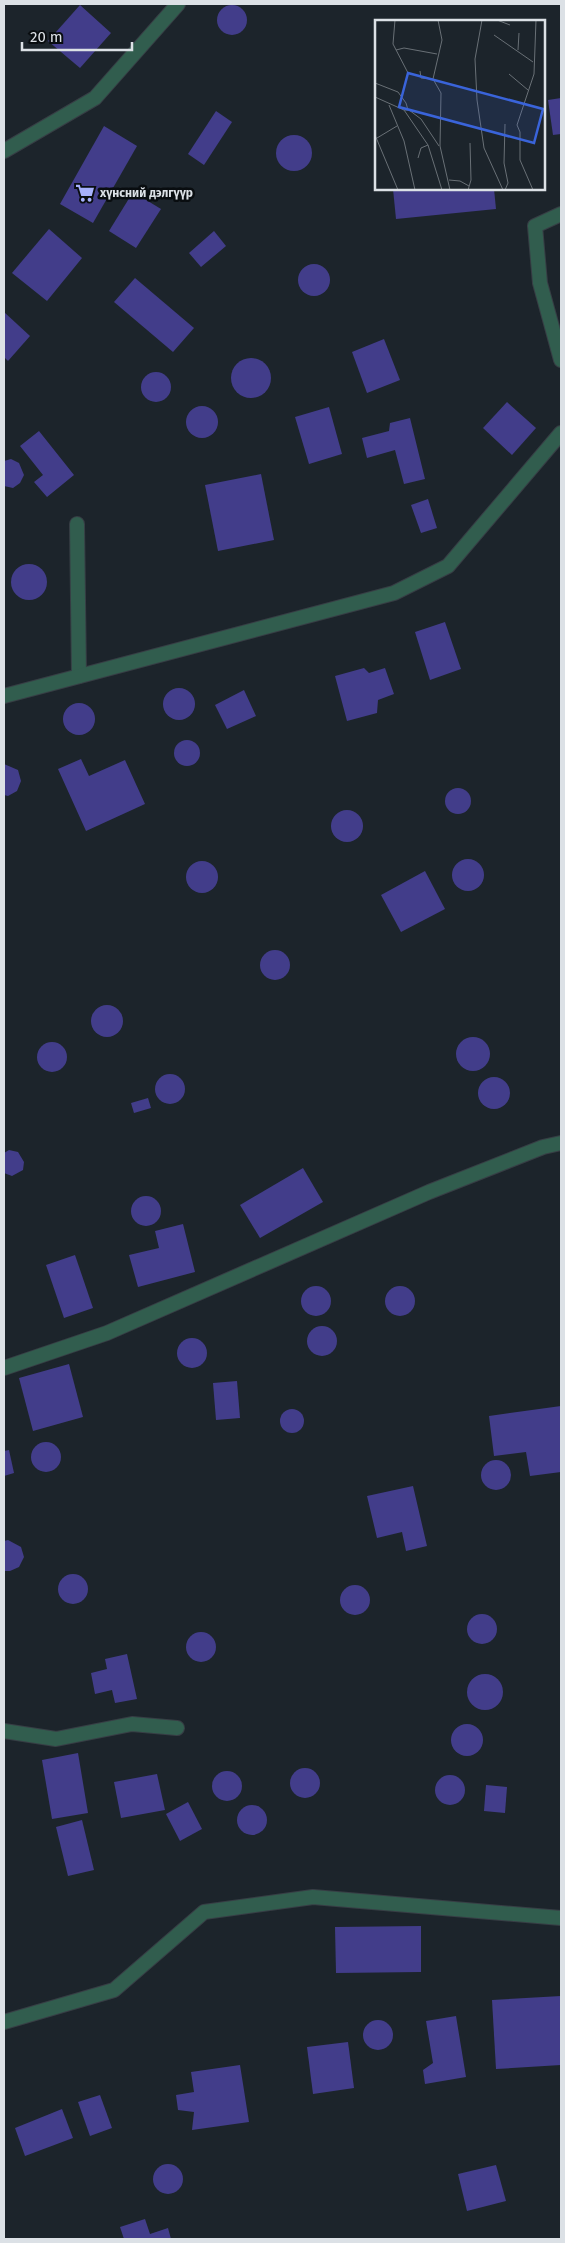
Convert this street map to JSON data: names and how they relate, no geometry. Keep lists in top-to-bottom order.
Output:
{
  "places": {
    "supermarket": ["хүнсний дэлгүүр"]
  },
  "scale_bar": "20 m"
}
